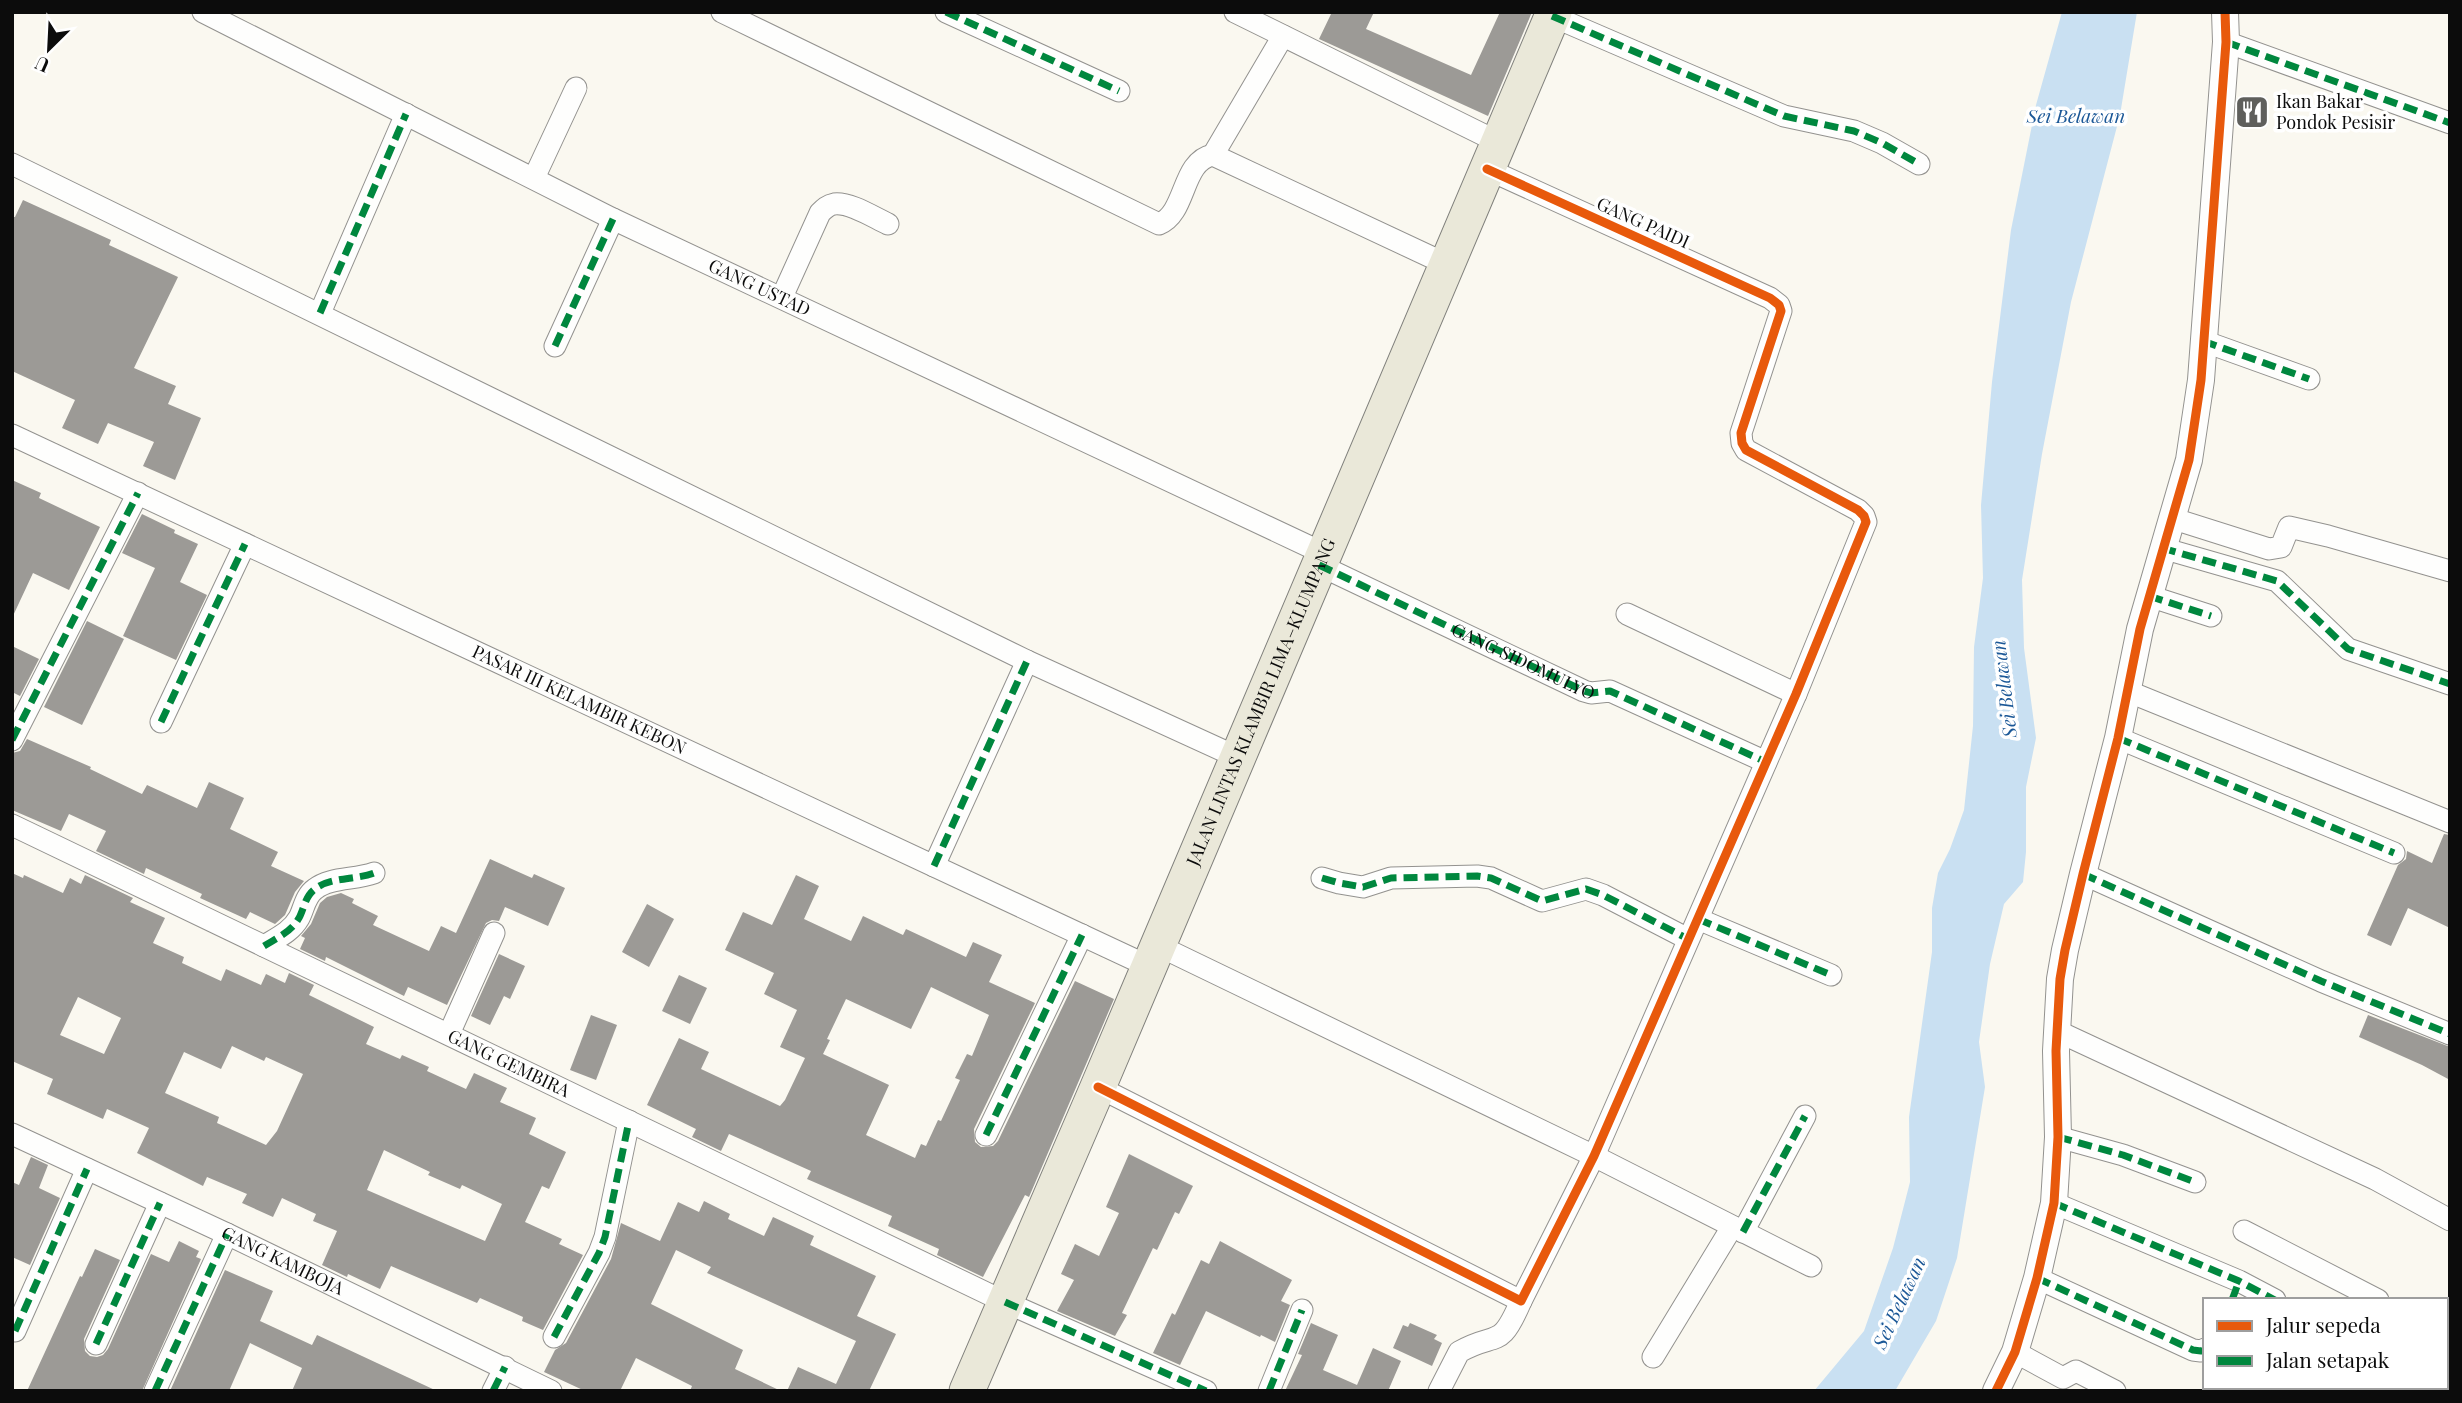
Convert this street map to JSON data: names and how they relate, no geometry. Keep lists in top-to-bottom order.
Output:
{
  "streets": {
    "main road": ["JALAN LINTAS KLAMBIR LIMA–KLUMPANG"],
    "street": [
      "GANG PAIDI",
      "GANG USTAD",
      "GANG SIDOMULYO",
      "PASAR III KELAMBIR KEBON",
      "GANG GEMBIRA",
      "GANG KAMBOJA"
    ]
  },
  "crossings": [
    ["GANG PAIDI", "JALAN LINTAS KLAMBIR LIMA–KLUMPANG"],
    ["GANG USTAD", "GANG SIDOMULYO"],
    ["GANG USTAD", "JALAN LINTAS KLAMBIR LIMA–KLUMPANG"],
    ["GANG SIDOMULYO", "JALAN LINTAS KLAMBIR LIMA–KLUMPANG"],
    ["PASAR III KELAMBIR KEBON", "JALAN LINTAS KLAMBIR LIMA–KLUMPANG"],
    ["JALAN LINTAS KLAMBIR LIMA–KLUMPANG", "GANG GEMBIRA"]
  ],
  "water": ["Sei Belawan"],
  "places": {
    "restaurant": ["Ikan Bakar Pondok Pesisir"]
  },
  "legend": ["Jalur sepeda", "Jalan setapak"],
  "north": "bottom left"
}
